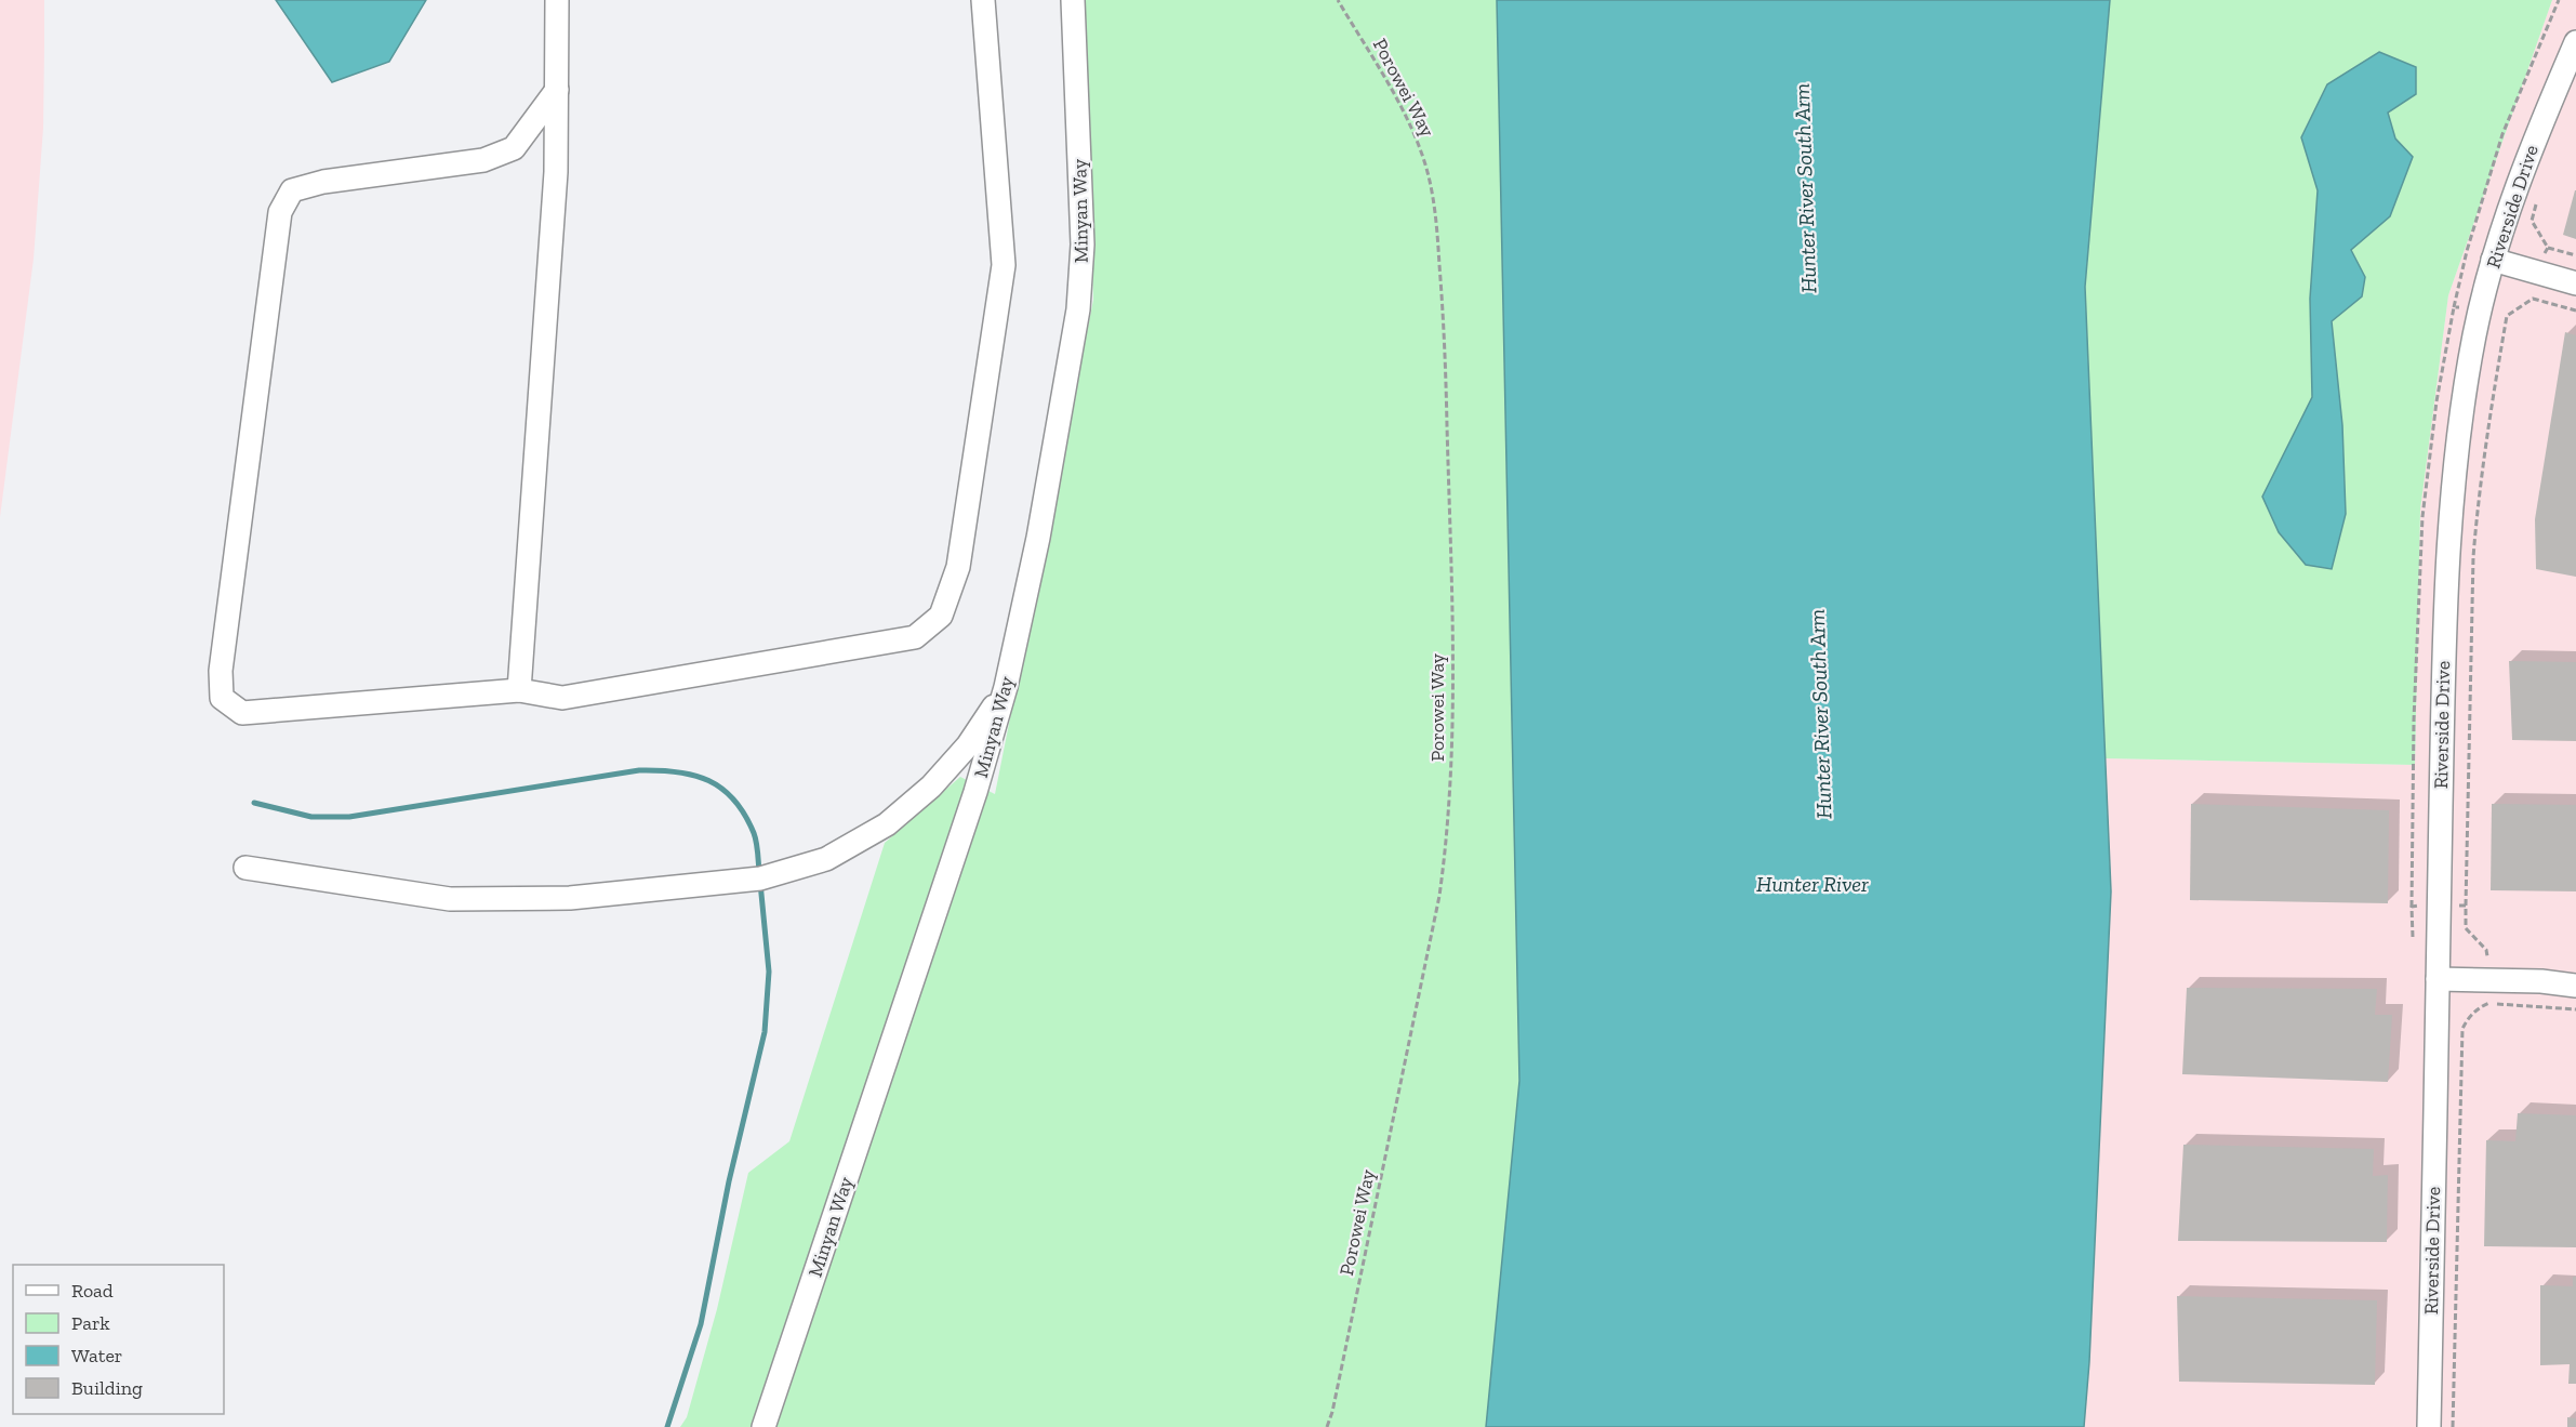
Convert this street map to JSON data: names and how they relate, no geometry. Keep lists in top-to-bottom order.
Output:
{
  "streets": {
    "street": ["Riverside Drive", "Minyan Way"],
    "path": ["Porowei Way"]
  },
  "water": ["Hunter River South Arm", "Hunter River"],
  "legend": [
    "Road",
    "Park",
    "Water",
    "Building"
  ]
}
